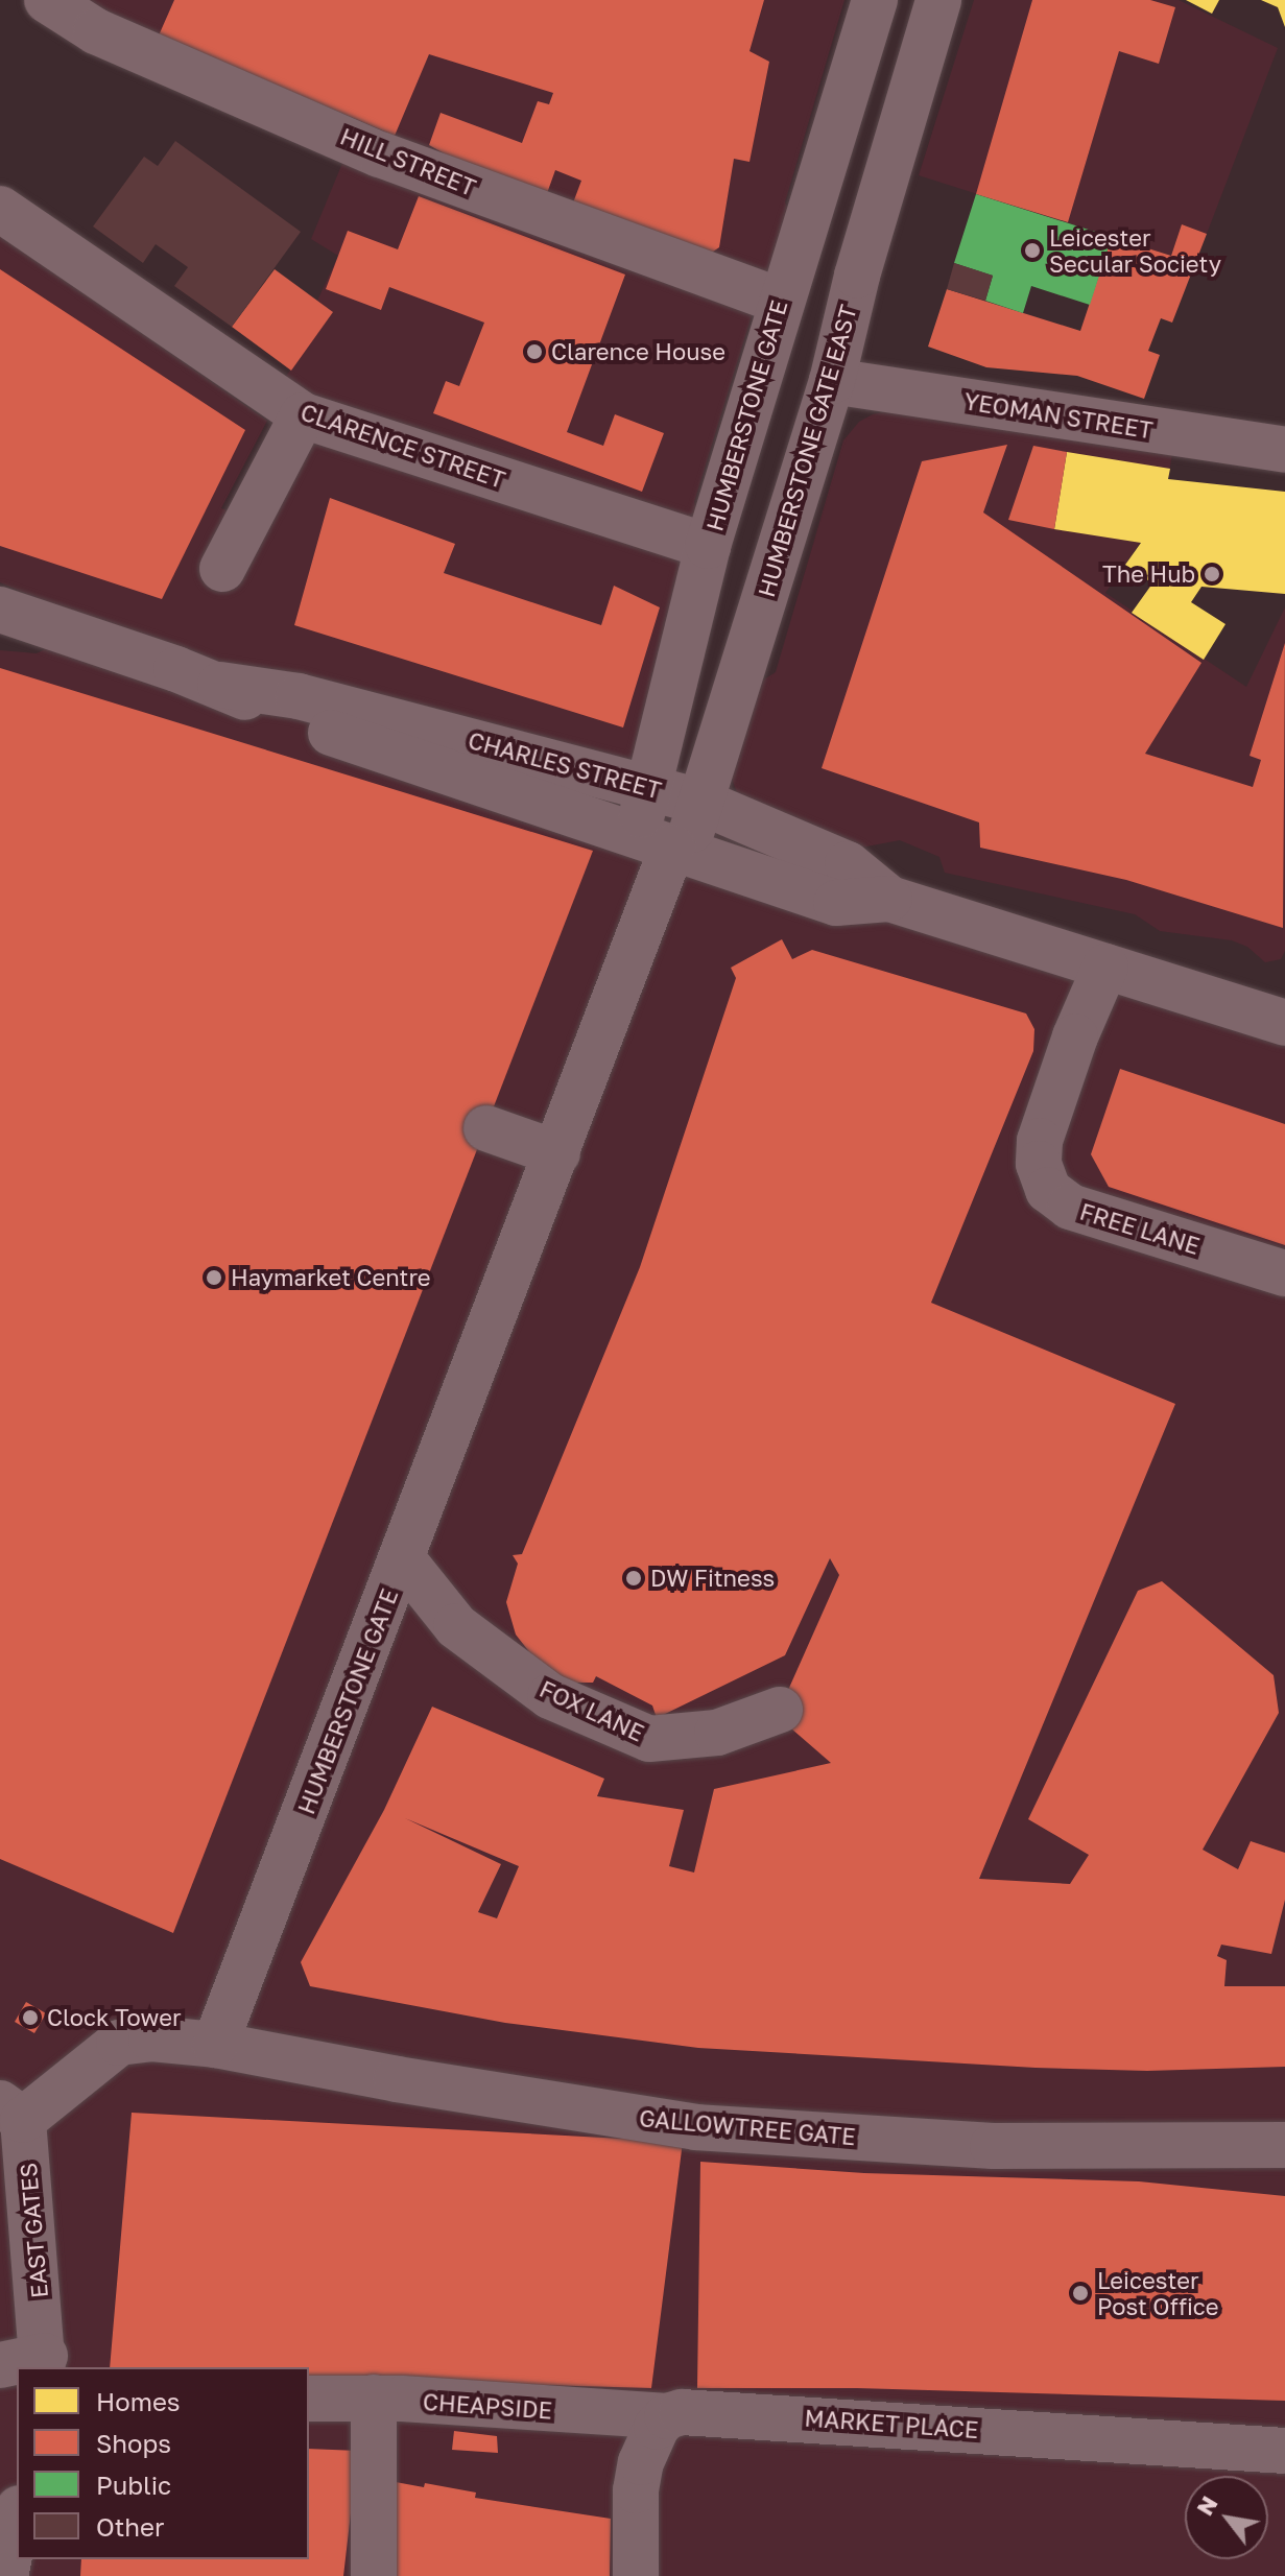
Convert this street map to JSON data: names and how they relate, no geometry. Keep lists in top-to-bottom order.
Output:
{
  "streets": {
    "street": [
      "HILL STREET",
      "HUMBERSTONE GATE",
      "YEOMAN STREET",
      "CLARENCE STREET",
      "HUMBERSTONE GATE EAST",
      "CHARLES STREET",
      "FREE LANE",
      "FOX LANE",
      "GALLOWTREE GATE",
      "EAST GATES",
      "CHEAPSIDE",
      "MARKET PLACE"
    ]
  },
  "crossings": [
    ["HILL STREET", "HUMBERSTONE GATE"],
    ["HUMBERSTONE GATE", "CLARENCE STREET"],
    ["HUMBERSTONE GATE", "HUMBERSTONE GATE EAST"],
    ["HUMBERSTONE GATE", "CHARLES STREET"],
    ["HUMBERSTONE GATE", "FOX LANE"],
    ["HUMBERSTONE GATE", "GALLOWTREE GATE"],
    ["YEOMAN STREET", "HUMBERSTONE GATE EAST"],
    ["HUMBERSTONE GATE EAST", "CHARLES STREET"],
    ["CHARLES STREET", "FREE LANE"],
    ["CHEAPSIDE", "MARKET PLACE"]
  ],
  "places": [
    "Leicester Secular Society",
    "Clarence House",
    "The Hub",
    "Haymarket Centre",
    "DW Fitness",
    "Clock Tower",
    "Leicester Post Office"
  ],
  "legend": [
    "Homes",
    "Shops",
    "Public",
    "Other"
  ],
  "north": "top left"
}
